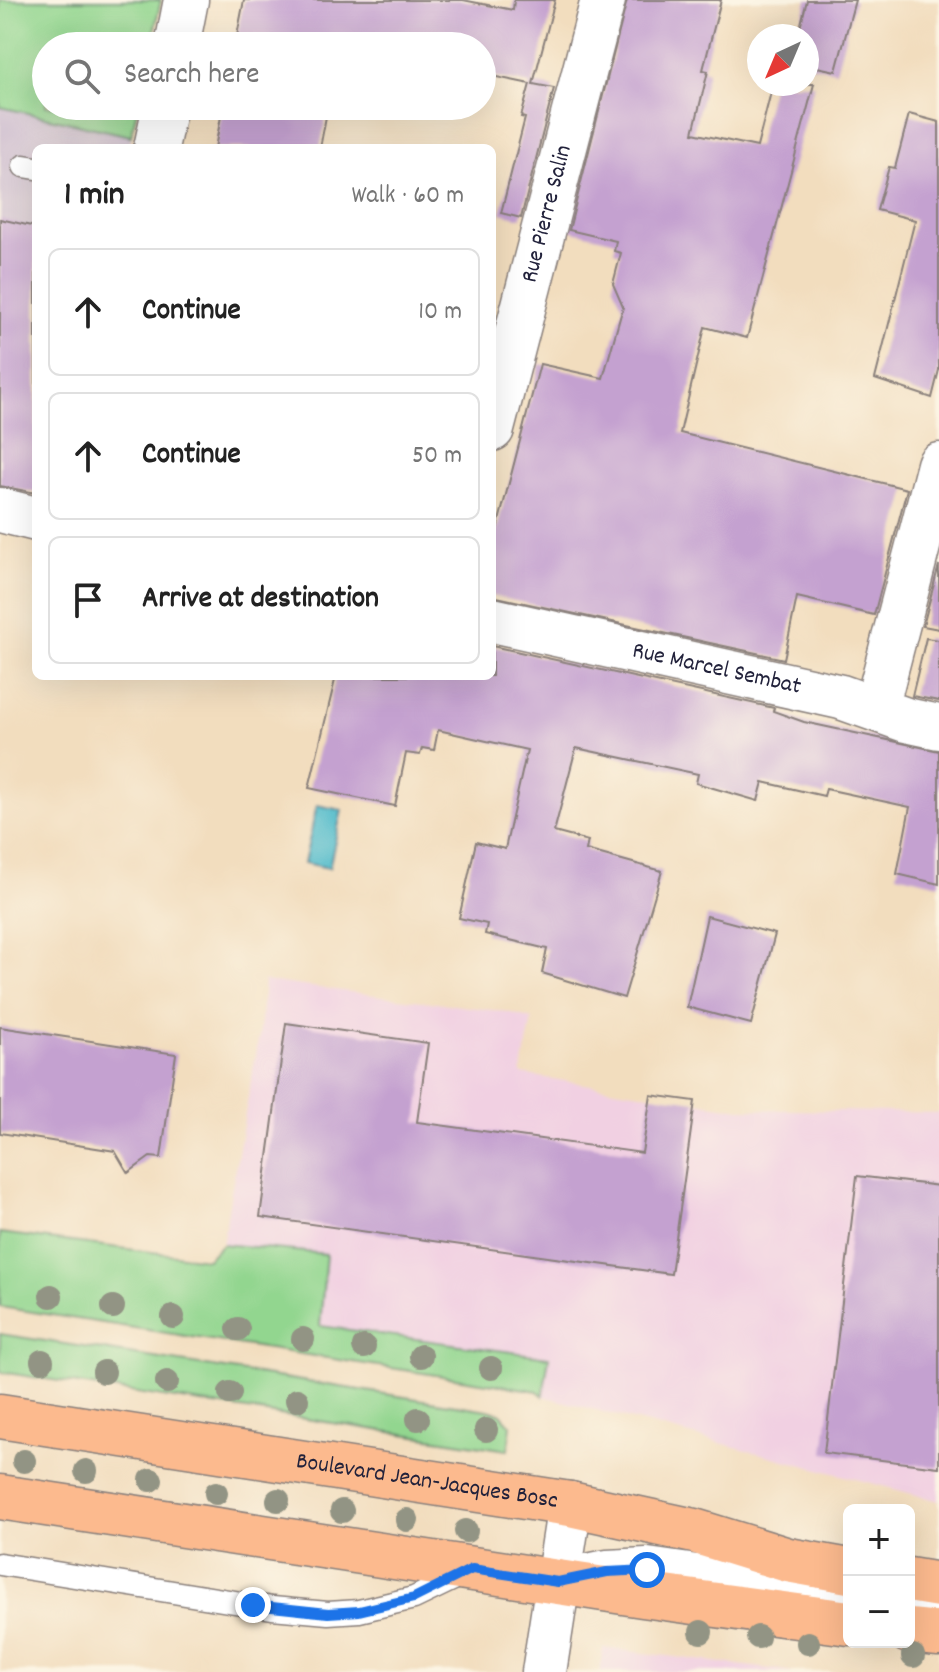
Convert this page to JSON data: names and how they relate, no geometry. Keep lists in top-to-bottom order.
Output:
{
  "streets": {
    "main road": ["Boulevard Jean-Jacques Bosc"],
    "street": ["Rue Pierre Salin", "Rue Marcel Sembat"]
  },
  "north": "bottom left",
  "page": {
    "search": "Search here",
    "heading": ["1 min", "Walk · 60 m"],
    "list": [
      ["Continue", "10 m"],
      ["Continue", "50 m"],
      "Arrive at destination"
    ],
    "map_buttons": ["+", "−"]
  }
}
